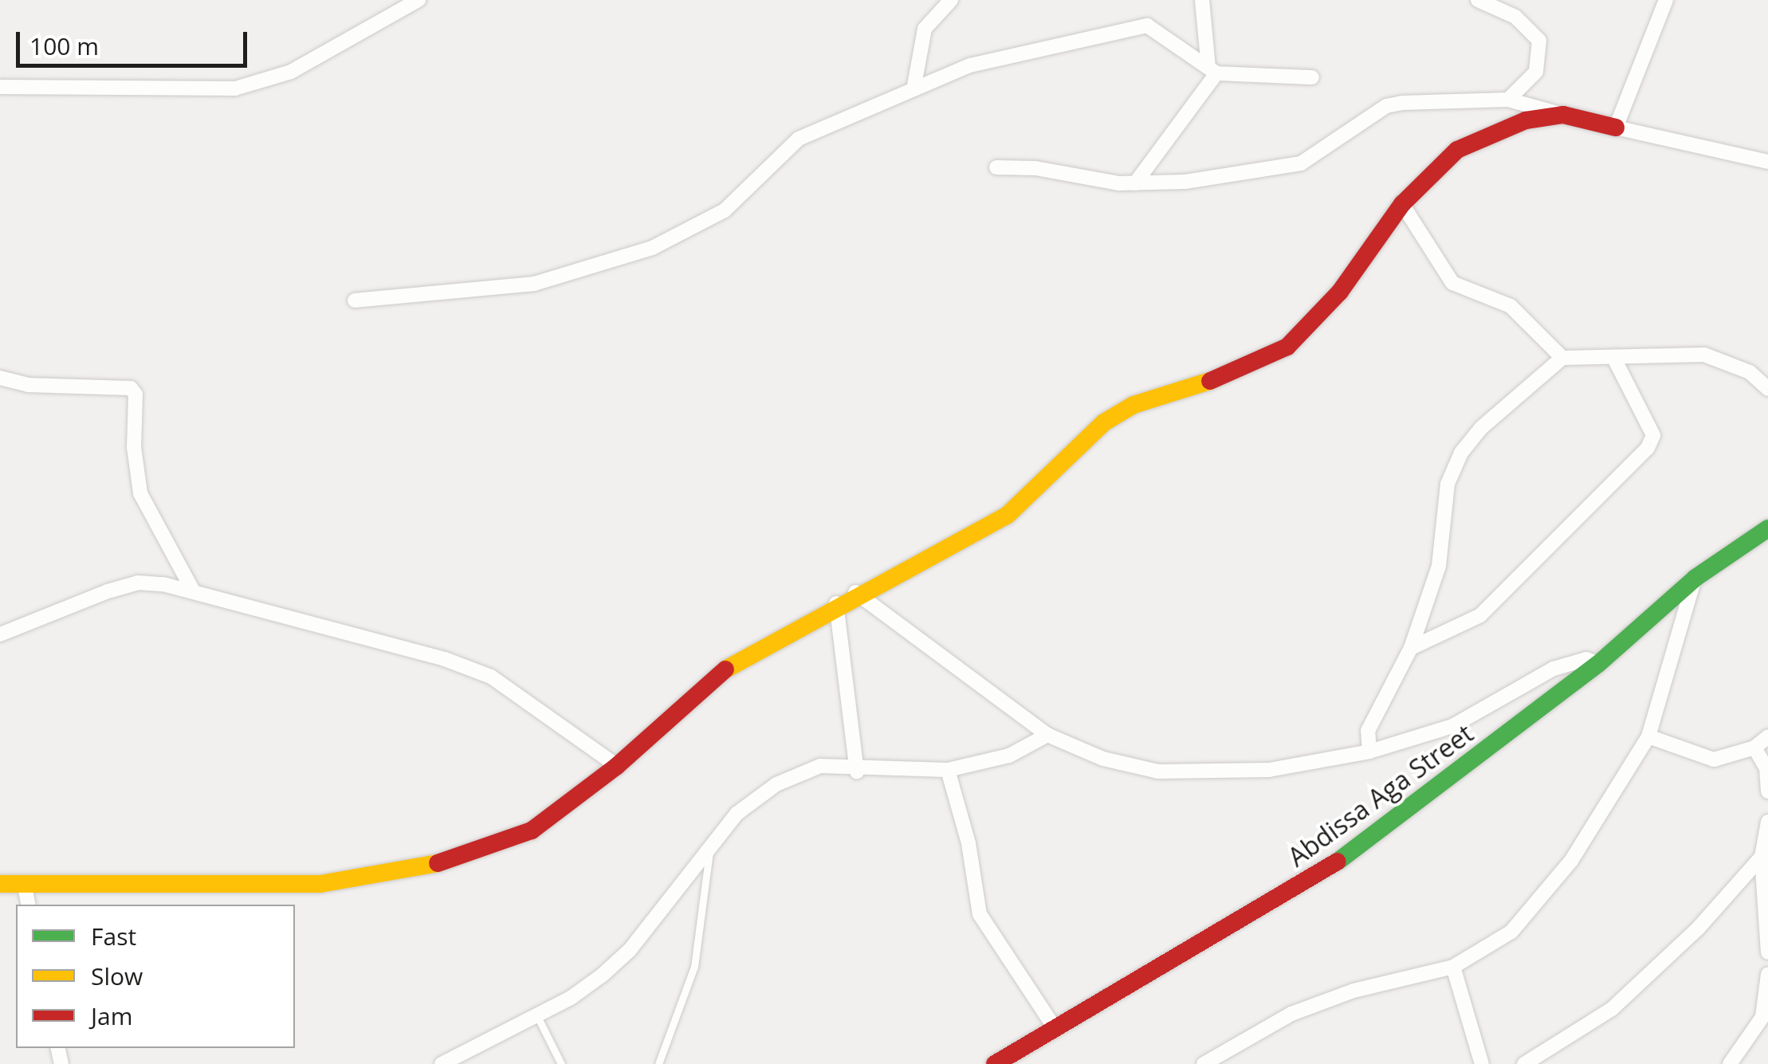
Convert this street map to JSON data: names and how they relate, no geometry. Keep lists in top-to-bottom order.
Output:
{
  "streets": {
    "main road": ["Abdissa Aga Street"]
  },
  "legend": ["Fast", "Slow", "Jam"],
  "scale_bar": "100 m"
}
